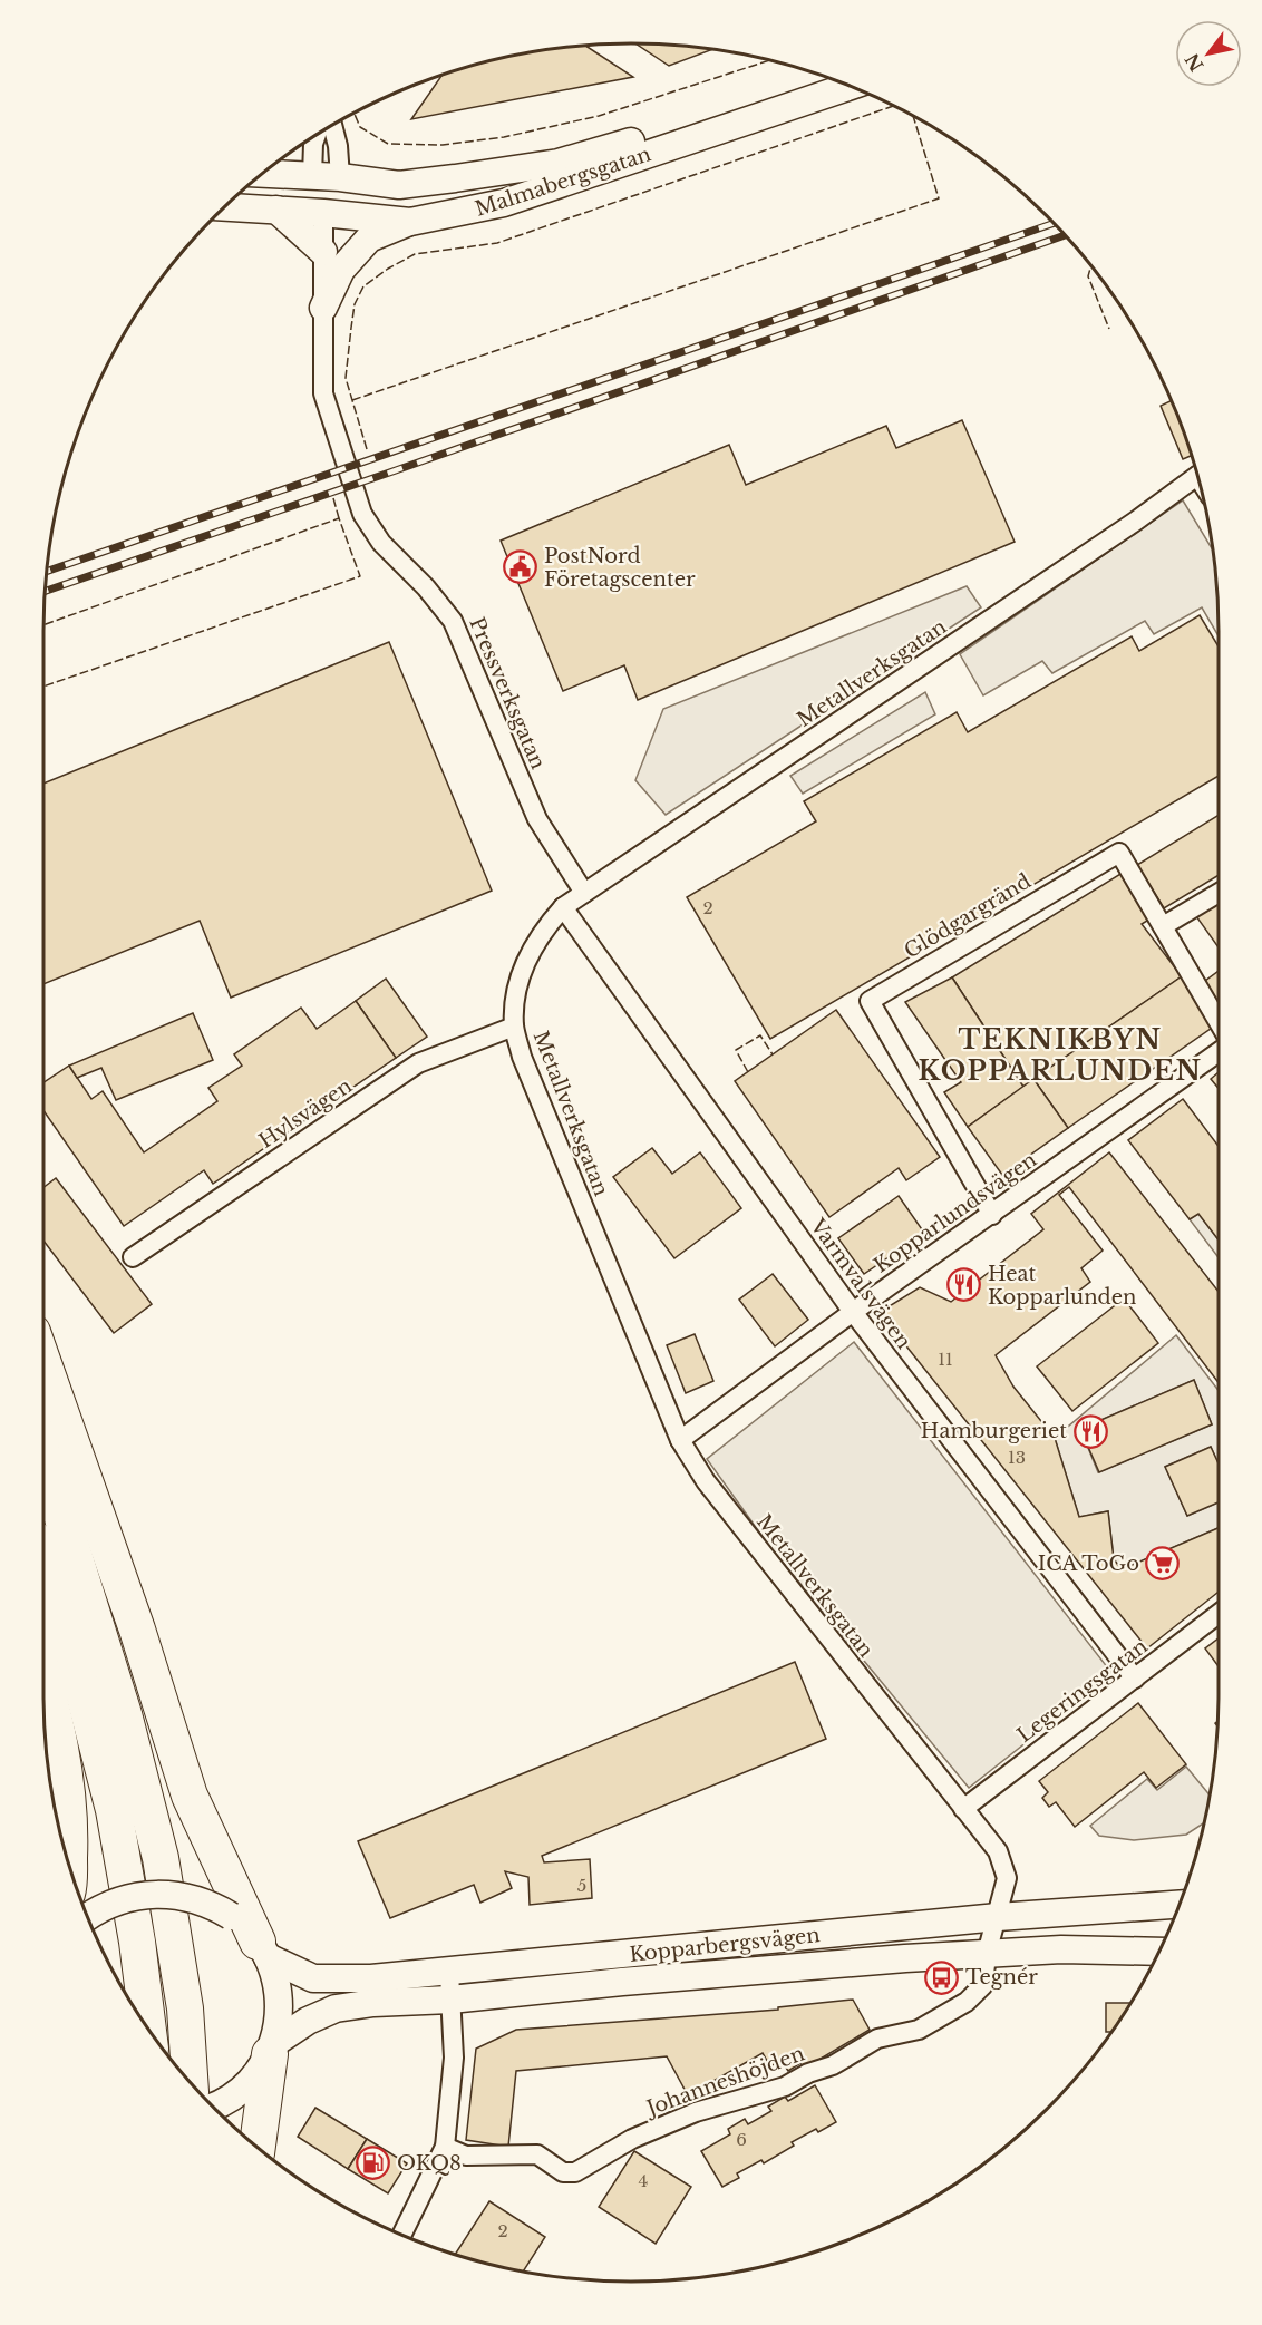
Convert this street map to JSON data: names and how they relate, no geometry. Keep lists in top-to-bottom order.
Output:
{
  "streets": {
    "street": [
      "Malmabergsgatan",
      "Metallverksgatan",
      "Pressverksgatan",
      "Glödgargränd",
      "Hylsvägen",
      "Kopparlundsvägen",
      "Varmvalsvägen",
      "Legeringsgatan",
      "Kopparbergsvägen",
      "Johanneshöjden"
    ]
  },
  "crossings": [
    ["Malmabergsgatan", "Pressverksgatan"],
    ["Metallverksgatan", "Pressverksgatan"],
    ["Metallverksgatan", "Hylsvägen"],
    ["Metallverksgatan", "Kopparlundsvägen"],
    ["Metallverksgatan", "Varmvalsvägen"],
    ["Metallverksgatan", "Legeringsgatan"],
    ["Metallverksgatan", "Kopparbergsvägen"],
    ["Metallverksgatan", "Johanneshöjden"],
    ["Glödgargränd", "Kopparlundsvägen"],
    ["Kopparlundsvägen", "Varmvalsvägen"],
    ["Varmvalsvägen", "Legeringsgatan"],
    ["Kopparbergsvägen", "Johanneshöjden"]
  ],
  "districts": ["TEKNIKBYN KOPPARLUNDEN"],
  "places": {
    "public building": ["PostNord Företagscenter"],
    "restaurant": ["Heat Kopparlunden", "Hamburgeriet"],
    "supermarket": ["ICA ToGo"],
    "bus stop": ["Tegnér"],
    "fuel station": ["OKQ8"]
  },
  "house_numbers": [
    "2",
    "11",
    "13",
    "5",
    "6",
    "4",
    "2"
  ],
  "north": "bottom left"
}
